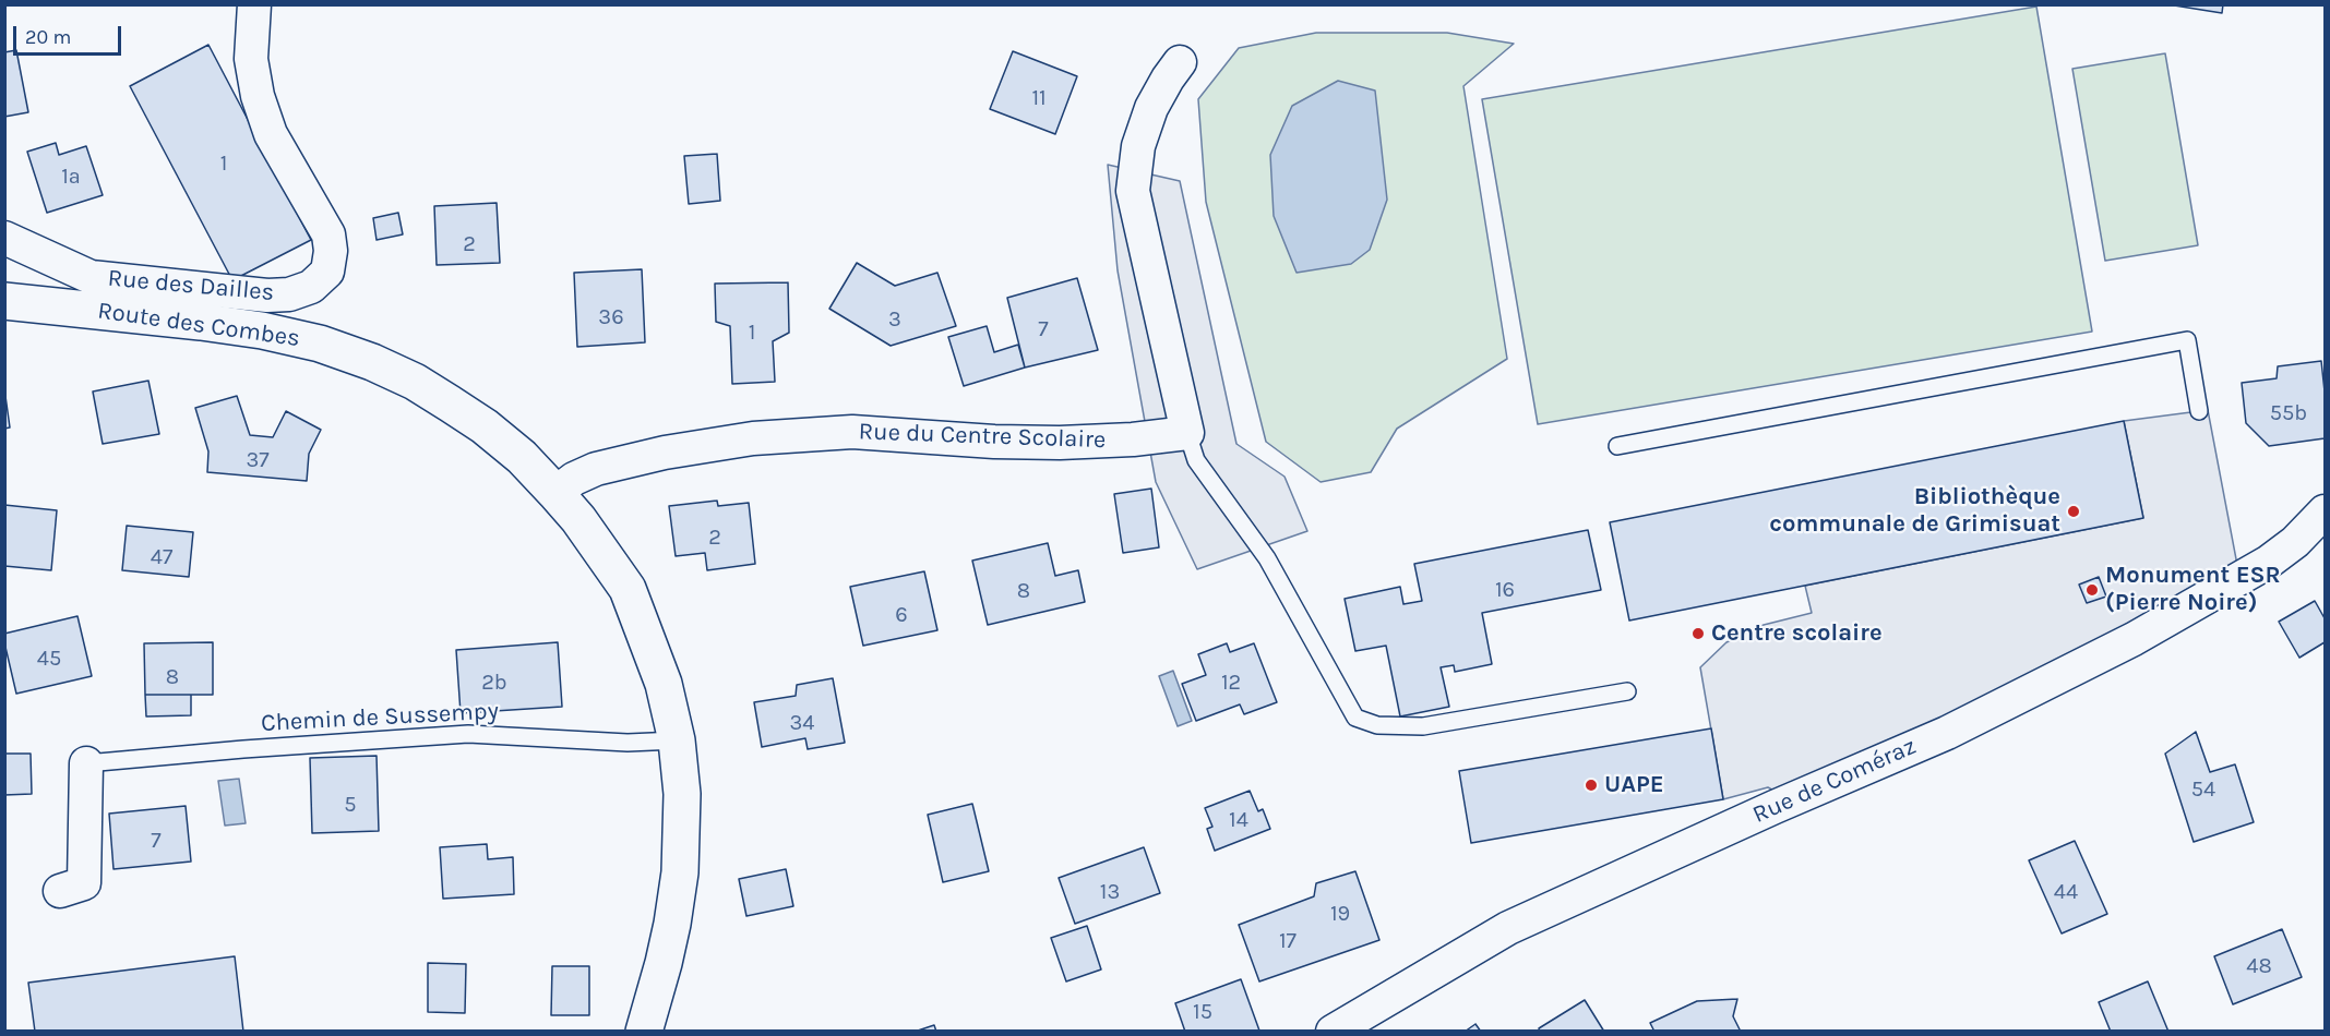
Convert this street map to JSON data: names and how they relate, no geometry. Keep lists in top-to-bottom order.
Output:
{
  "streets": {
    "street": [
      "Rue des Dailles",
      "Route des Combes",
      "Rue du Centre Scolaire",
      "Rue de Coméraz"
    ],
    "lane": ["Chemin de Sussempy"]
  },
  "crossings": [
    ["Route des Combes", "Rue du Centre Scolaire"],
    ["Route des Combes", "Chemin de Sussempy"]
  ],
  "places": [
    "Bibliothèque communale de Grimisuat",
    "Monument ESR (Pierre Noire)",
    "Centre scolaire",
    "UAPE"
  ],
  "house_numbers": [
    "11",
    "1",
    "1a",
    "2",
    "36",
    "3",
    "7",
    "1",
    "55b",
    "37",
    "2",
    "47",
    "16",
    "8",
    "6",
    "45",
    "8",
    "2b",
    "12",
    "34",
    "54",
    "5",
    "14",
    "7",
    "13",
    "44",
    "19",
    "17",
    "48",
    "15"
  ],
  "scale_bar": "20 m"
}
